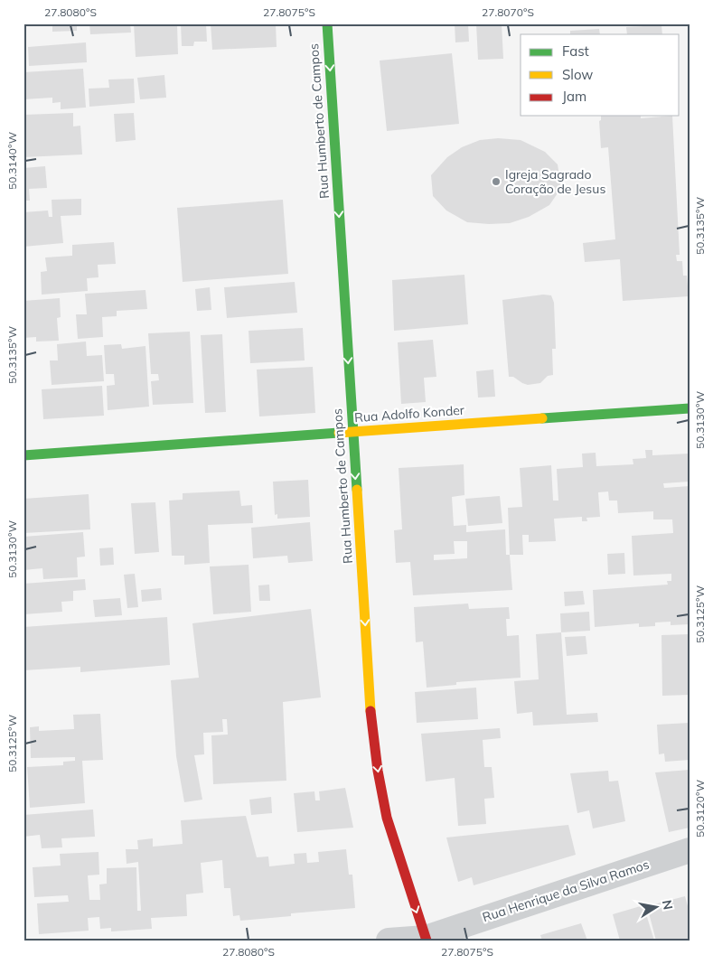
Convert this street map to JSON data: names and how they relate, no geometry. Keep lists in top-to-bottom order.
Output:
{
  "streets": {
    "main road": ["Rua Humberto de Campos", "Rua Adolfo Konder"],
    "street": ["Rua Henrique da Silva Ramos"]
  },
  "crossings": [
    ["Rua Humberto de Campos", "Rua Adolfo Konder"],
    ["Rua Humberto de Campos", "Rua Henrique da Silva Ramos"]
  ],
  "one_way": ["Rua Humberto de Campos"],
  "places": ["Igreja Sagrado Coração de Jesus"],
  "legend": ["Fast", "Slow", "Jam"],
  "north": "right",
  "coordinates": [
    "27.8080°S",
    "27.8075°S",
    "27.8070°S",
    "50.3140°W",
    "50.3135°W",
    "50.3130°W",
    "50.3125°W",
    "50.3120°W"
  ]
}
